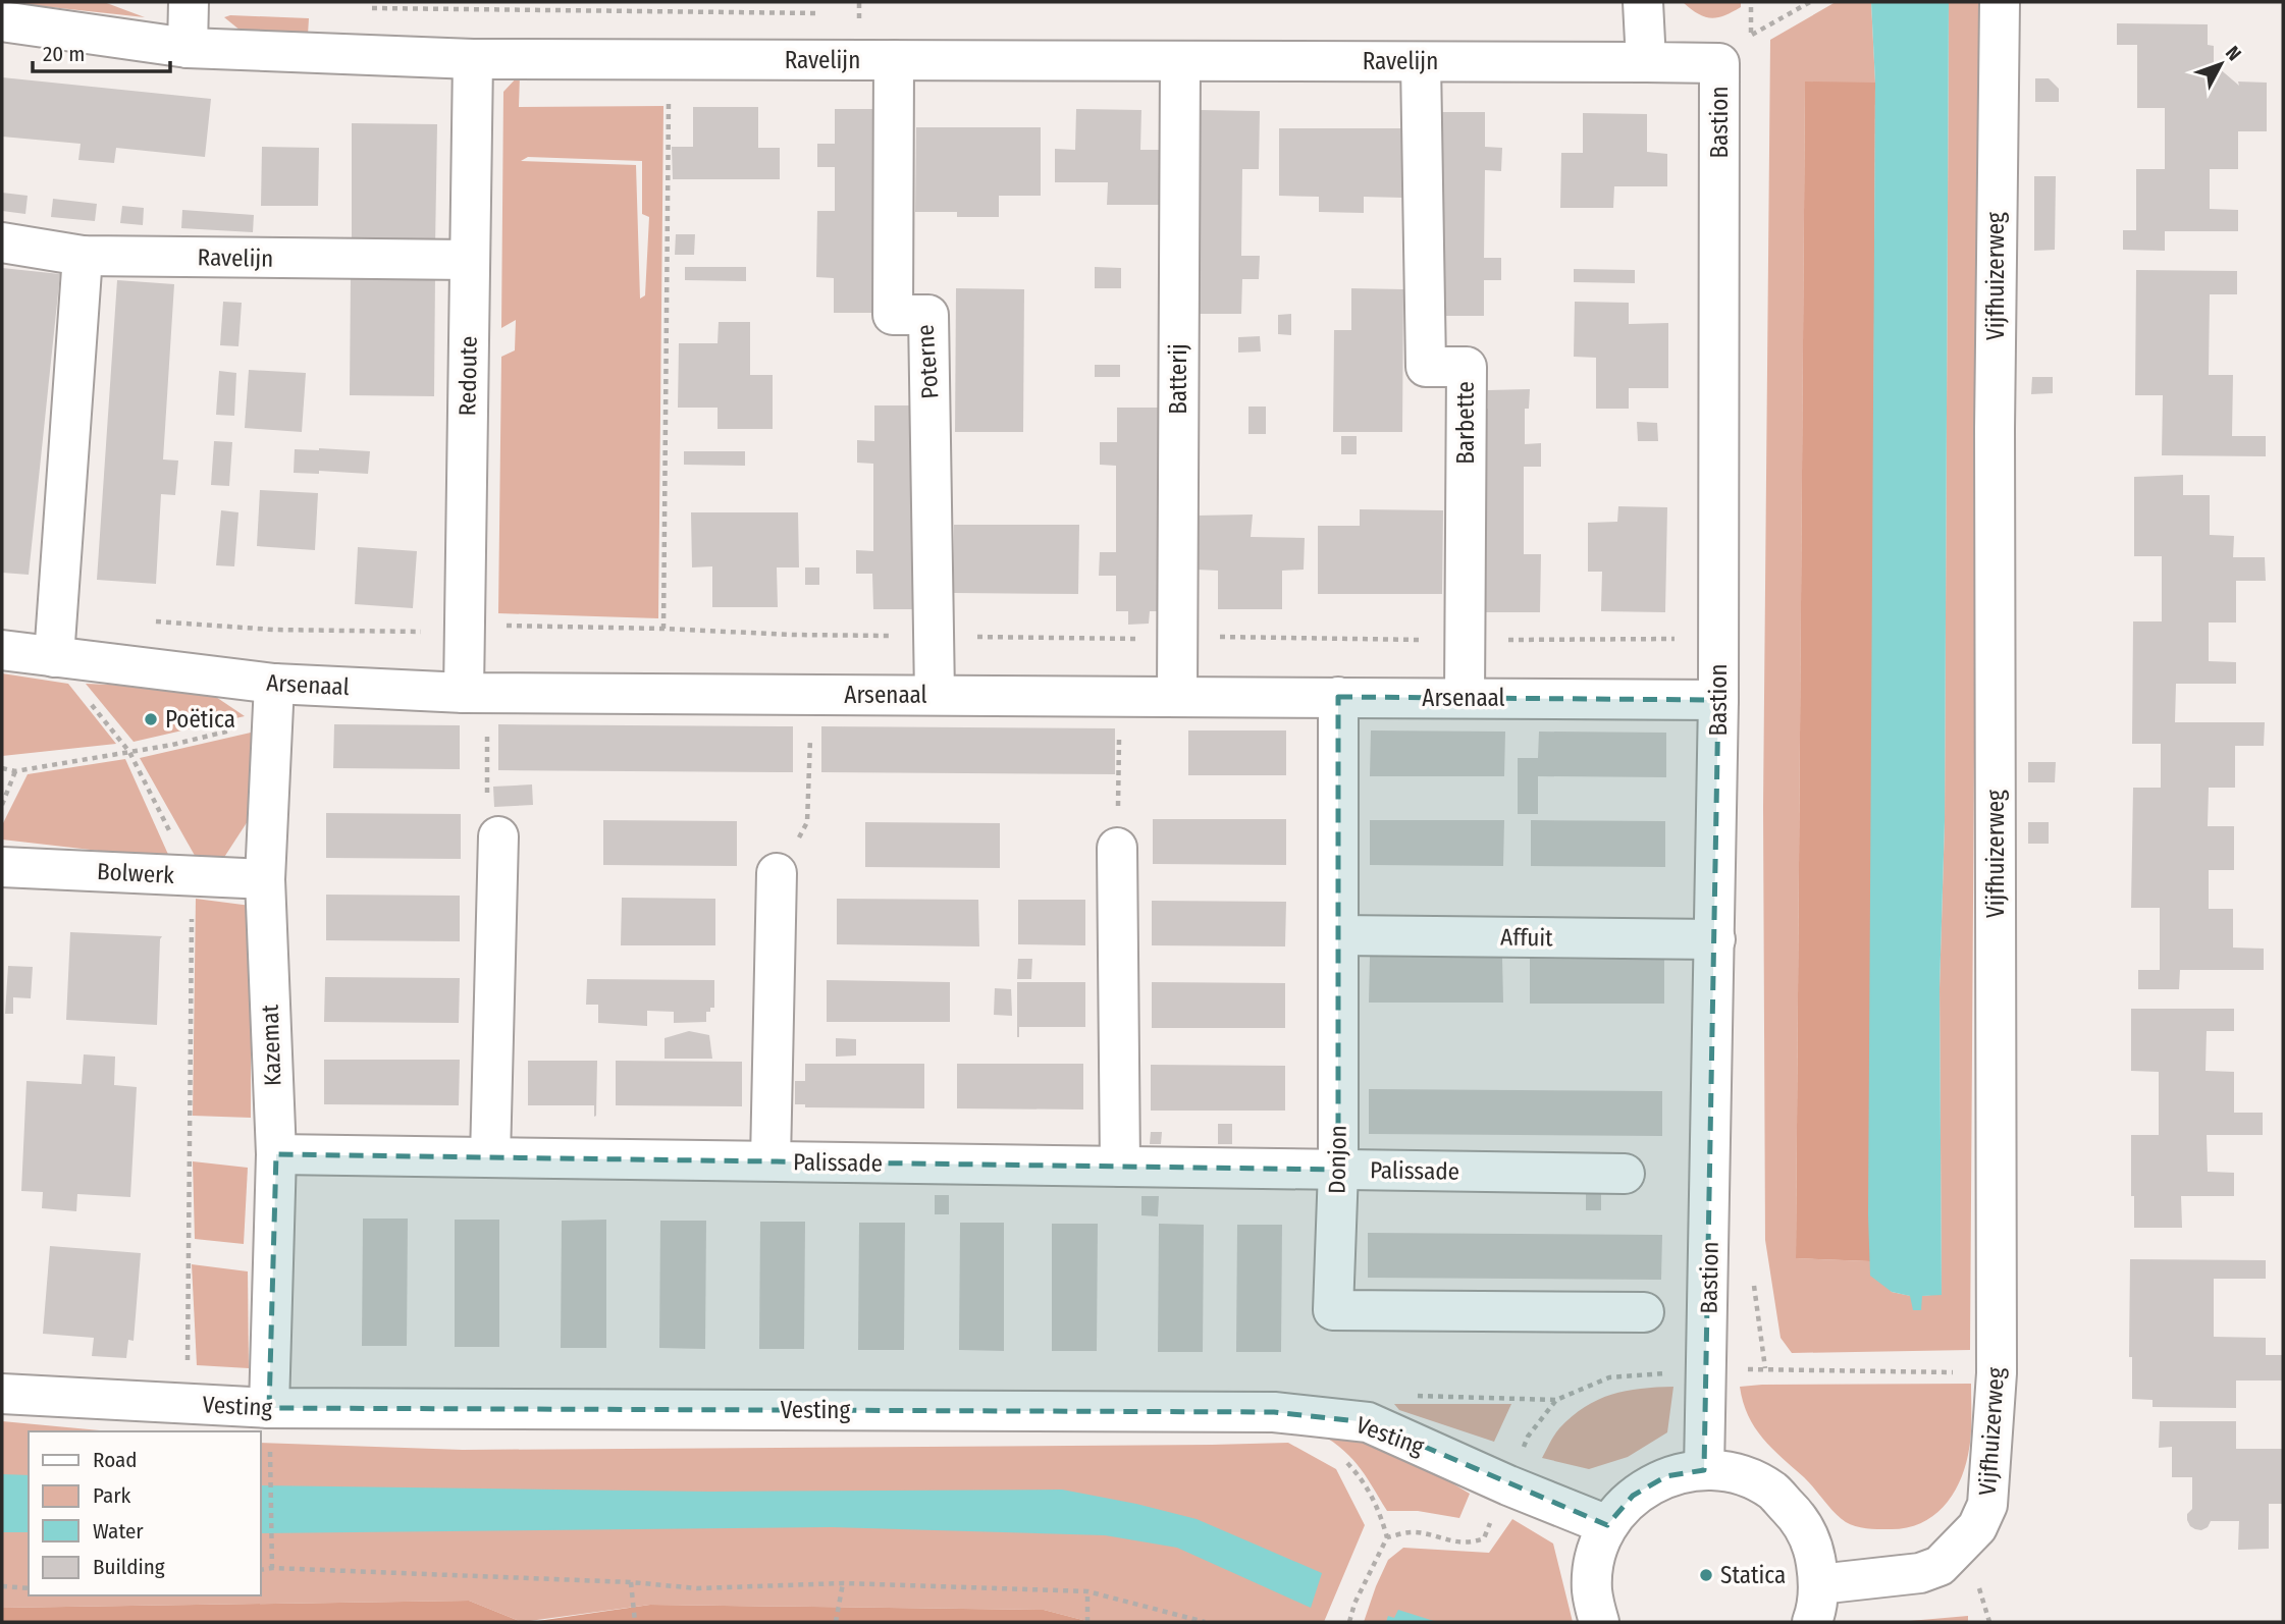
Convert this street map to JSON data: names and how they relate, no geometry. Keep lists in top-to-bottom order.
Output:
{
  "streets": {
    "street": [
      "Ravelijn",
      "Bastion",
      "Vijfhuizerweg",
      "Poterne",
      "Redoute",
      "Batterij",
      "Barbette",
      "Arsenaal",
      "Bolwerk",
      "Affuit",
      "Kazemat",
      "Donjon",
      "Palissade",
      "Vesting"
    ]
  },
  "crossings": [
    ["Ravelijn", "Bastion"],
    ["Ravelijn", "Poterne"],
    ["Ravelijn", "Redoute"],
    ["Ravelijn", "Batterij"],
    ["Ravelijn", "Barbette"],
    ["Bastion", "Arsenaal"],
    ["Bastion", "Affuit"],
    ["Poterne", "Arsenaal"],
    ["Redoute", "Arsenaal"],
    ["Batterij", "Arsenaal"],
    ["Barbette", "Arsenaal"],
    ["Arsenaal", "Kazemat"],
    ["Arsenaal", "Donjon"],
    ["Bolwerk", "Kazemat"],
    ["Affuit", "Donjon"],
    ["Kazemat", "Palissade"],
    ["Kazemat", "Vesting"],
    ["Donjon", "Palissade"]
  ],
  "places": ["Poëtica", "Statica"],
  "legend": [
    "Road",
    "Park",
    "Water",
    "Building"
  ],
  "scale_bar": "20 m",
  "north": "top right"
}
